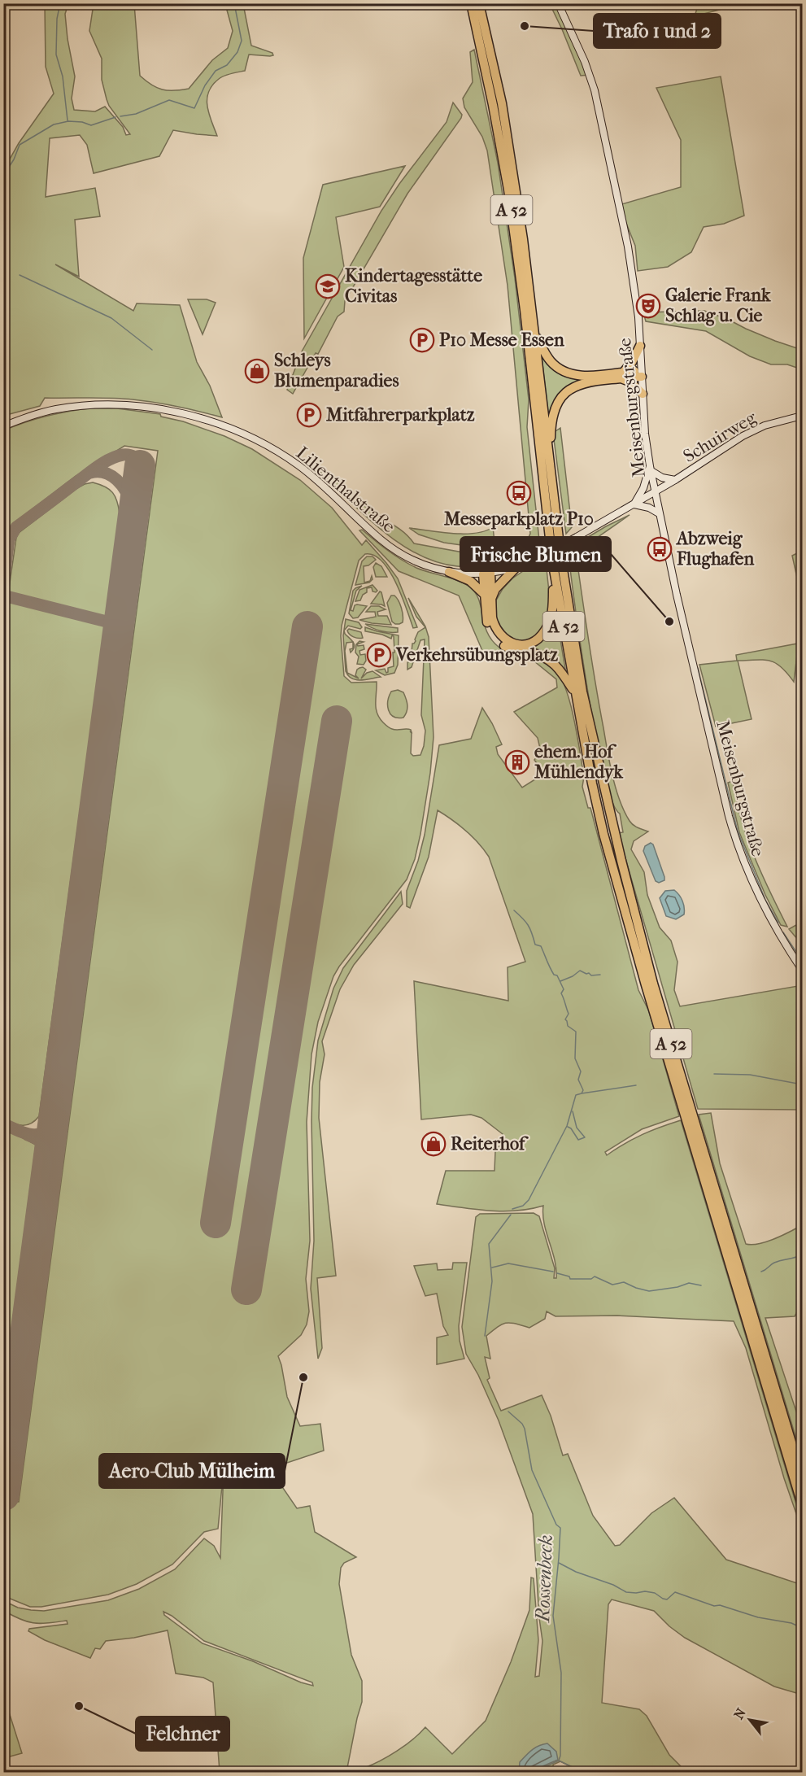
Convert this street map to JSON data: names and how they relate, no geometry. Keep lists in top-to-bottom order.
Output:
{
  "streets": {
    "highway": ["A 52"],
    "main road": ["Meisenburgstraße", "Schuirweg", "Lilienthalstraße"]
  },
  "crossings": [
    ["Meisenburgstraße", "Schuirweg"],
    ["Meisenburgstraße", "Lilienthalstraße"],
    ["Schuirweg", "Lilienthalstraße"]
  ],
  "water": ["Rossenbeck"],
  "places": {
    "other": [
      "Trafo 1 und 2",
      "Frische Blumen",
      "Aero-Club Mülheim",
      "Felchner"
    ],
    "school or university": ["Kindertagesstätte Civitas"],
    "theatre": ["Galerie Frank Schlag u. Cie"],
    "parking": ["P10 Messe Essen", "Mitfahrerparkplatz", "Verkehrsübungsplatz"],
    "shop": ["Schleys Blumenparadies", "Reiterhof"],
    "bus stop": ["Messeparkplatz P10", "Abzweig Flughafen"],
    "building": ["ehem. Hof Mühlendyk"]
  },
  "north": "top left"
}
